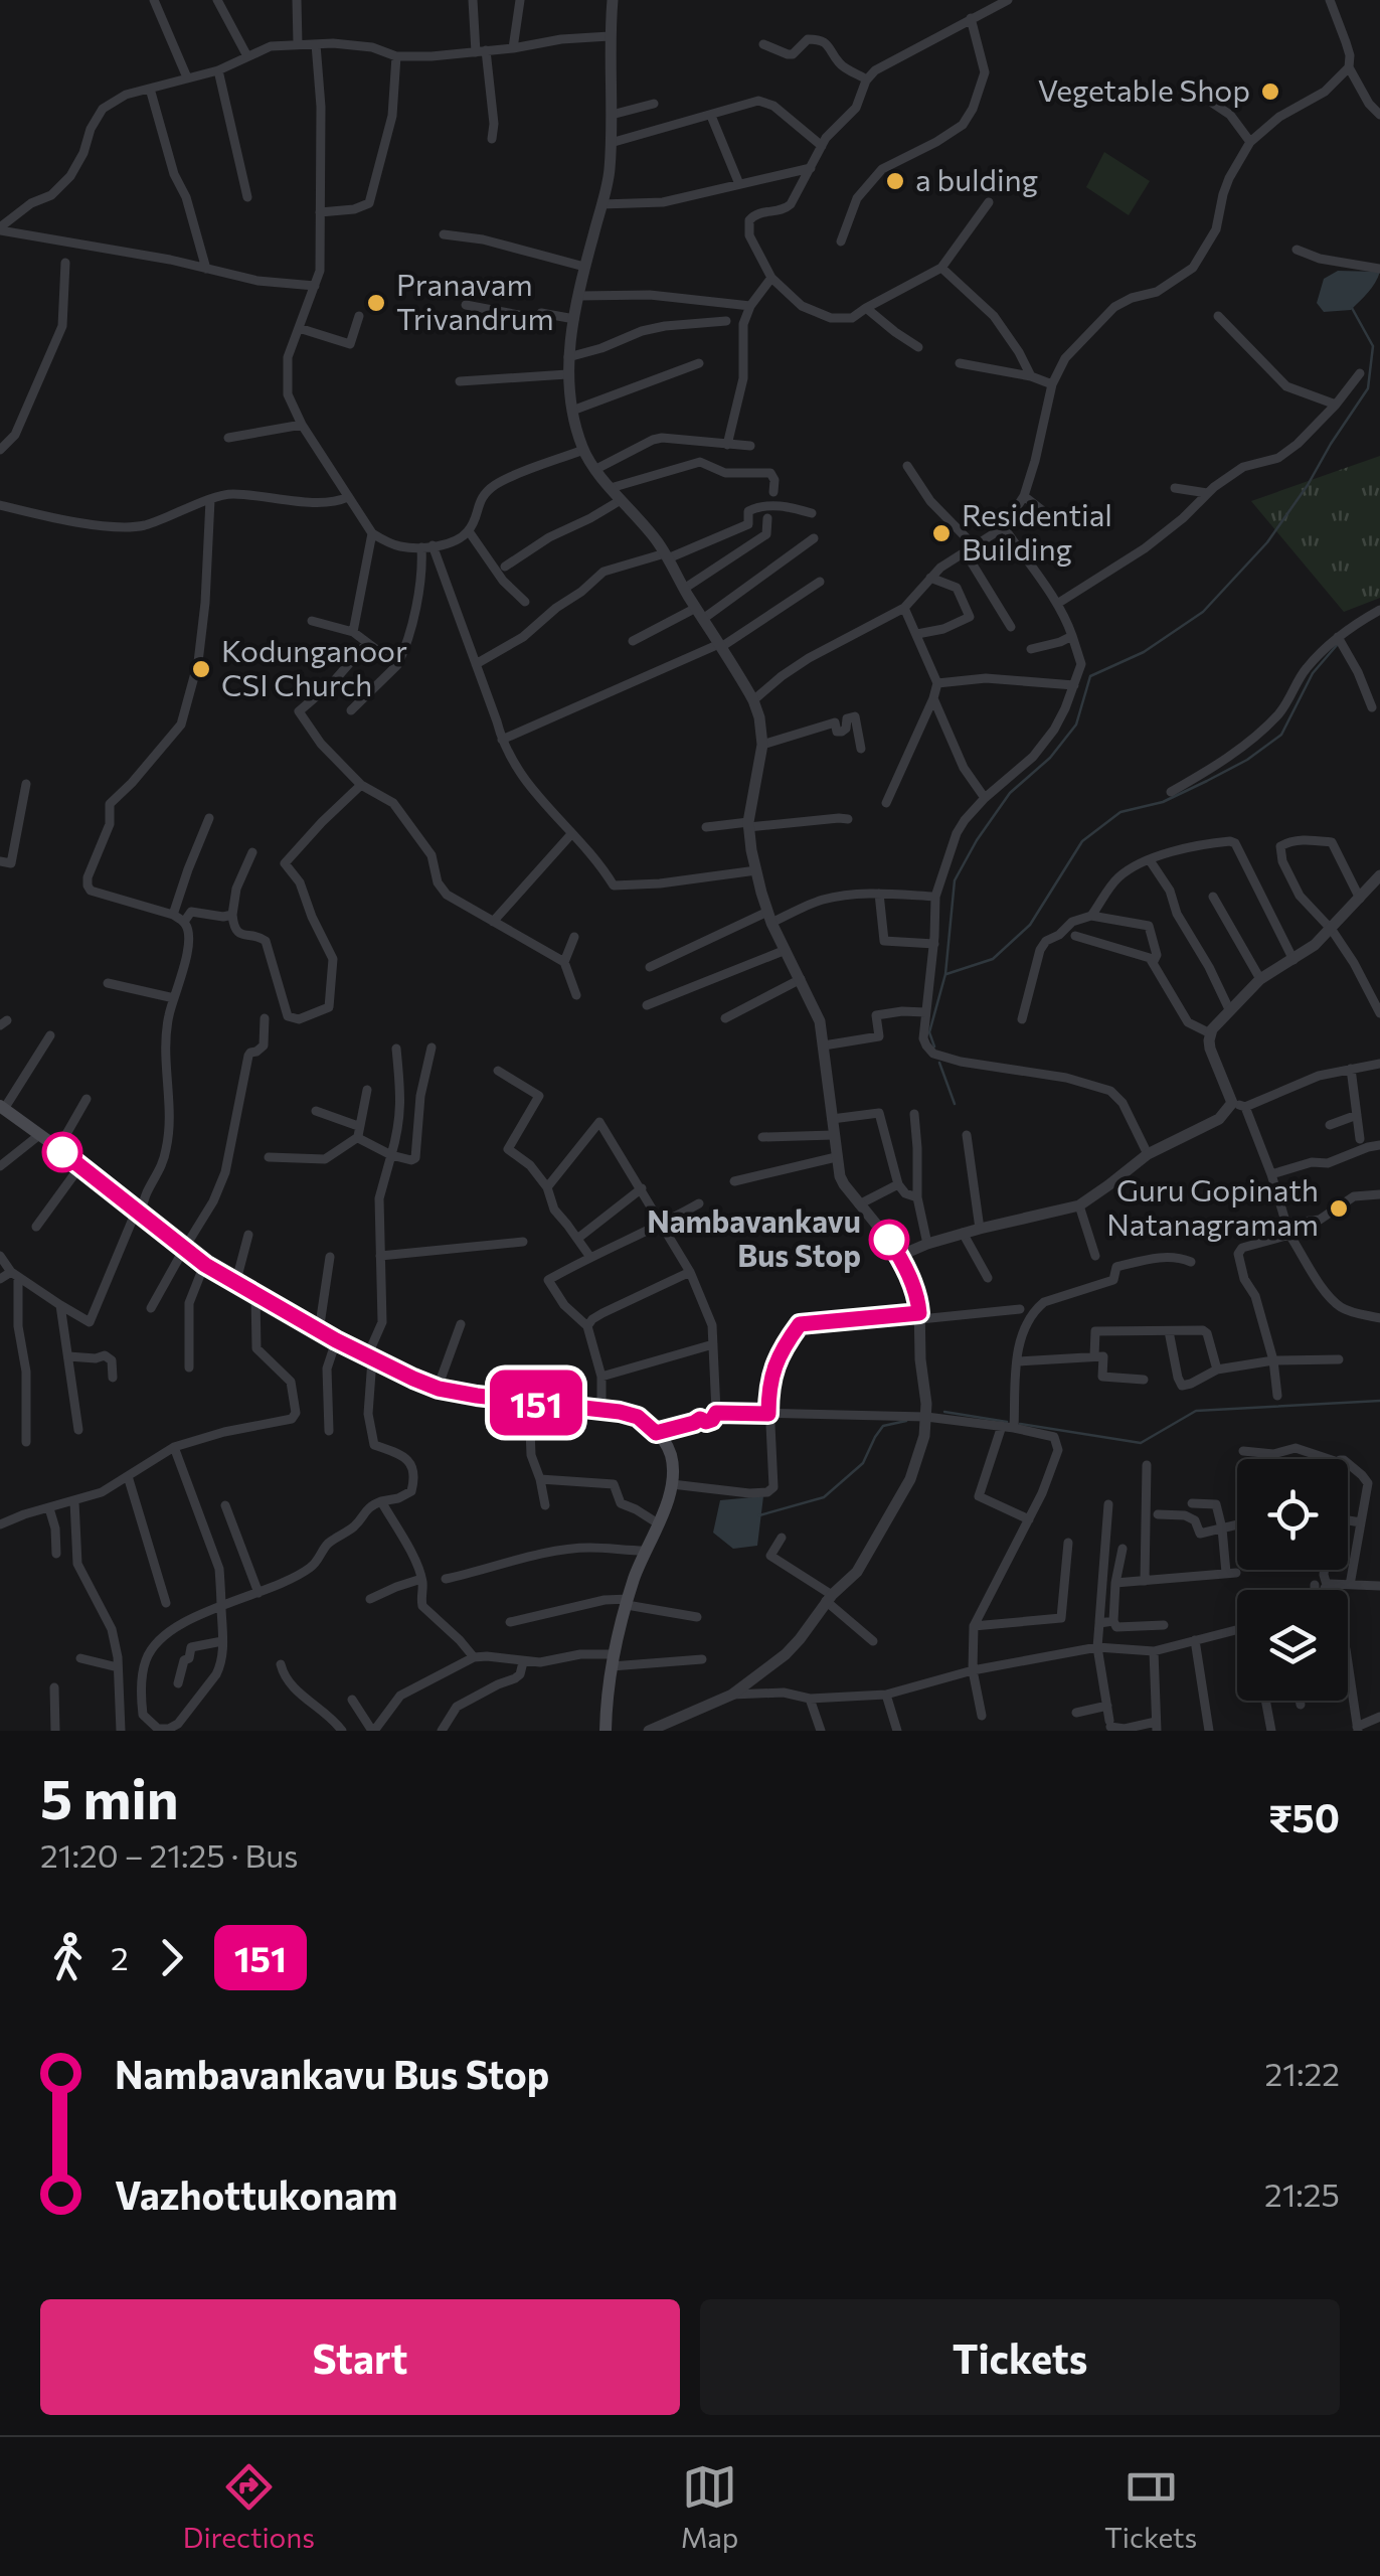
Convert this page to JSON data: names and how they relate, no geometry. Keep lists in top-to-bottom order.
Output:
{
  "places": [
    "Vegetable Shop",
    "a bulding",
    "Pranavam Trivandrum",
    "Residential Building",
    "Kodunganoor CSI Church",
    "Guru Gopinath Natanagramam",
    "Nambavankavu Bus Stop"
  ],
  "lines": ["bus line 151"],
  "page": {
    "on_map": "151",
    "heading": ["5 min", "21:20 – 21:25 · Bus", "₹50"],
    "legs": ["2", "151"],
    "list": [
      {
        "name": "Nambavankavu Bus Stop",
        "value": "21:22"
      },
      {
        "name": "Vazhottukonam",
        "value": "21:25"
      }
    ],
    "buttons": ["Start", "Tickets"],
    "tabs": ["Directions", "Map", "Tickets"]
  }
}
